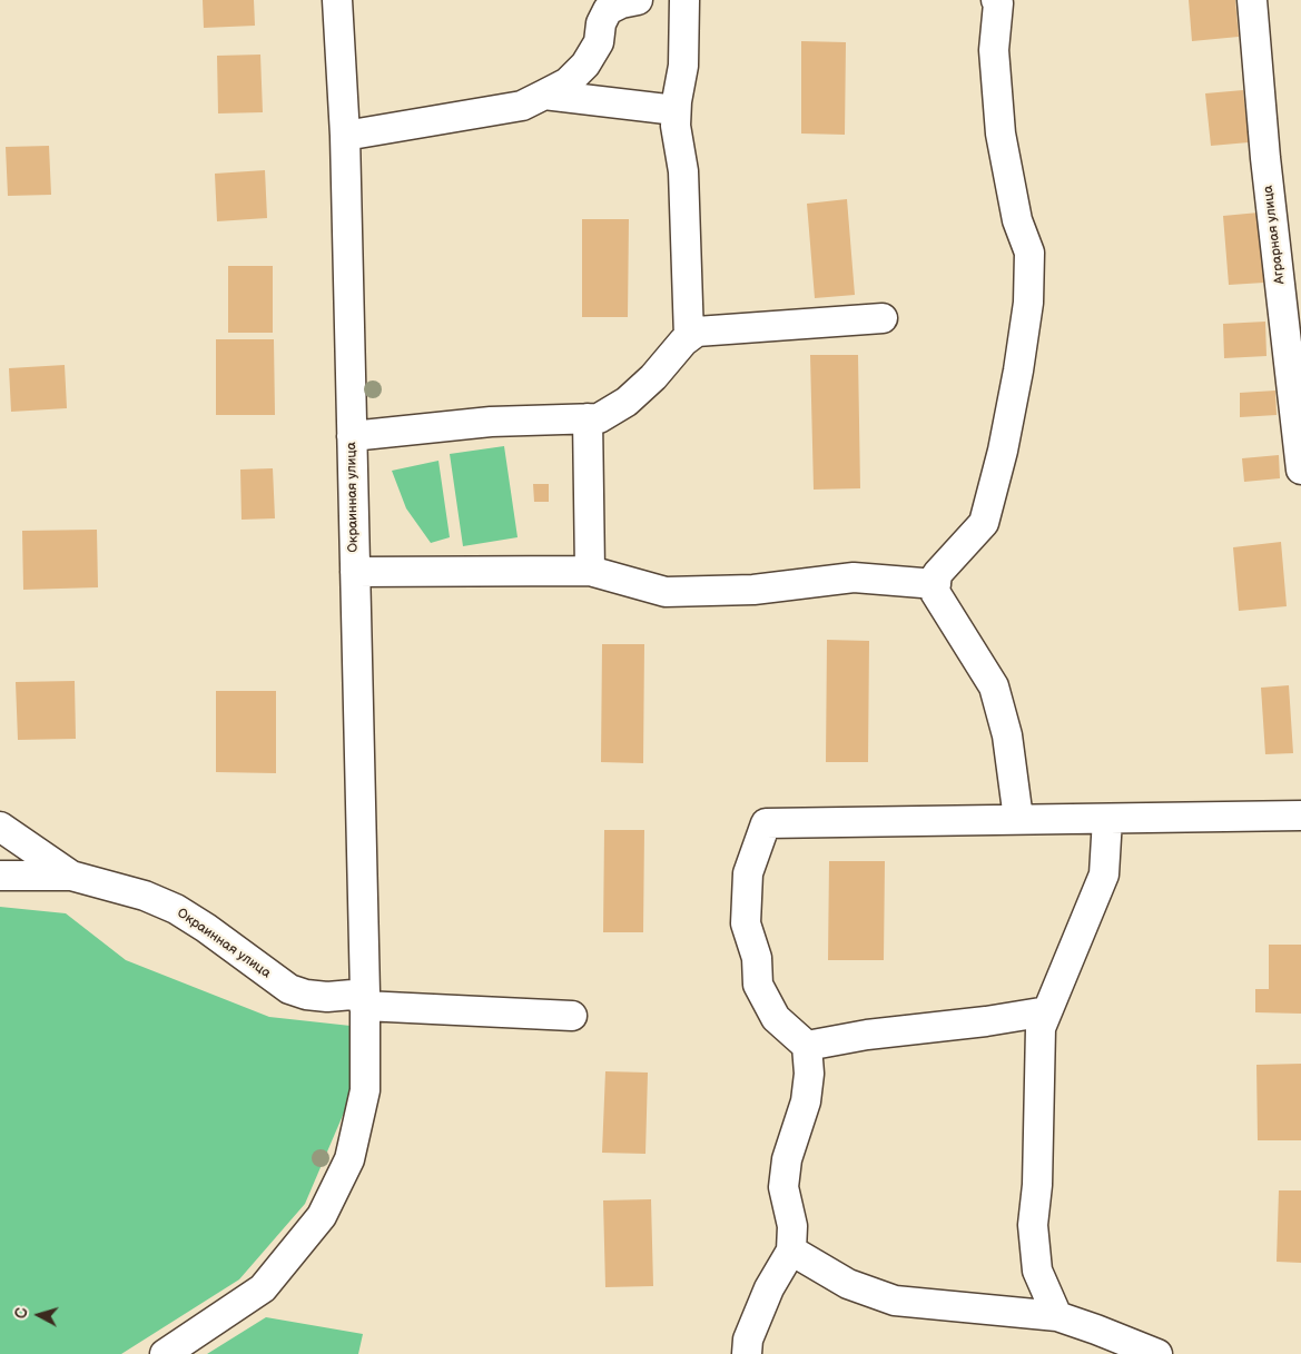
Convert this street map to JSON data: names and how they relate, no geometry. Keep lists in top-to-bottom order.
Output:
{
  "streets": {
    "street": ["Аграрная улица", "Окраинная улица"]
  },
  "north": "left"
}
